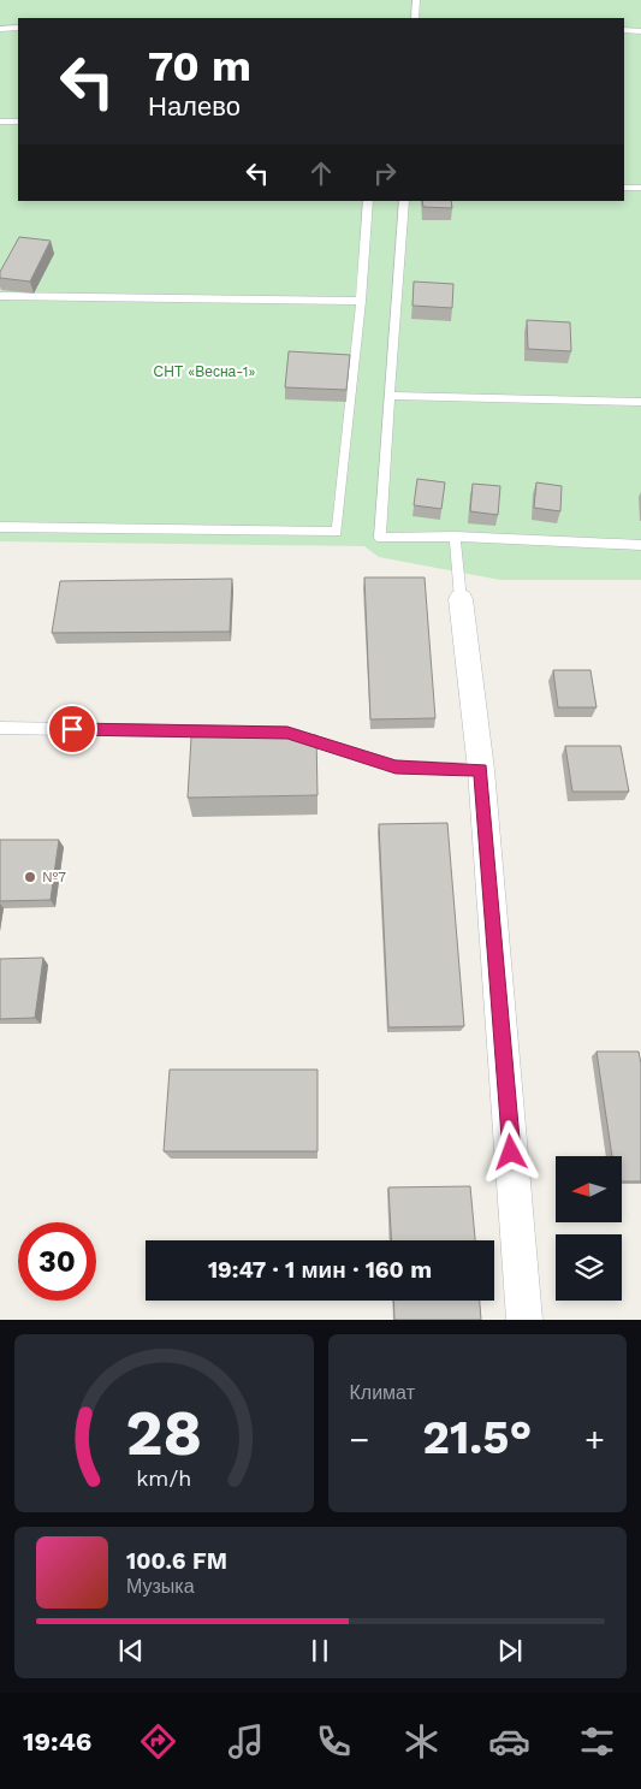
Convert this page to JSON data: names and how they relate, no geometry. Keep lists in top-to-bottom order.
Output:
{
  "parks": ["СНТ «Весна-1»"],
  "places": ["№7"],
  "north": "left",
  "page": {
    "turn": ["70 m", "Налево"],
    "limit": "30",
    "trip": "19:47 · 1 мин · 160 m",
    "tile": "Климат",
    "heat": ["−", "21.5°", "+"],
    "song": ["100.6 FM", "Музыка"],
    "tabs": "19:46",
    "gauge": ["28", "km/h"]
  }
}
